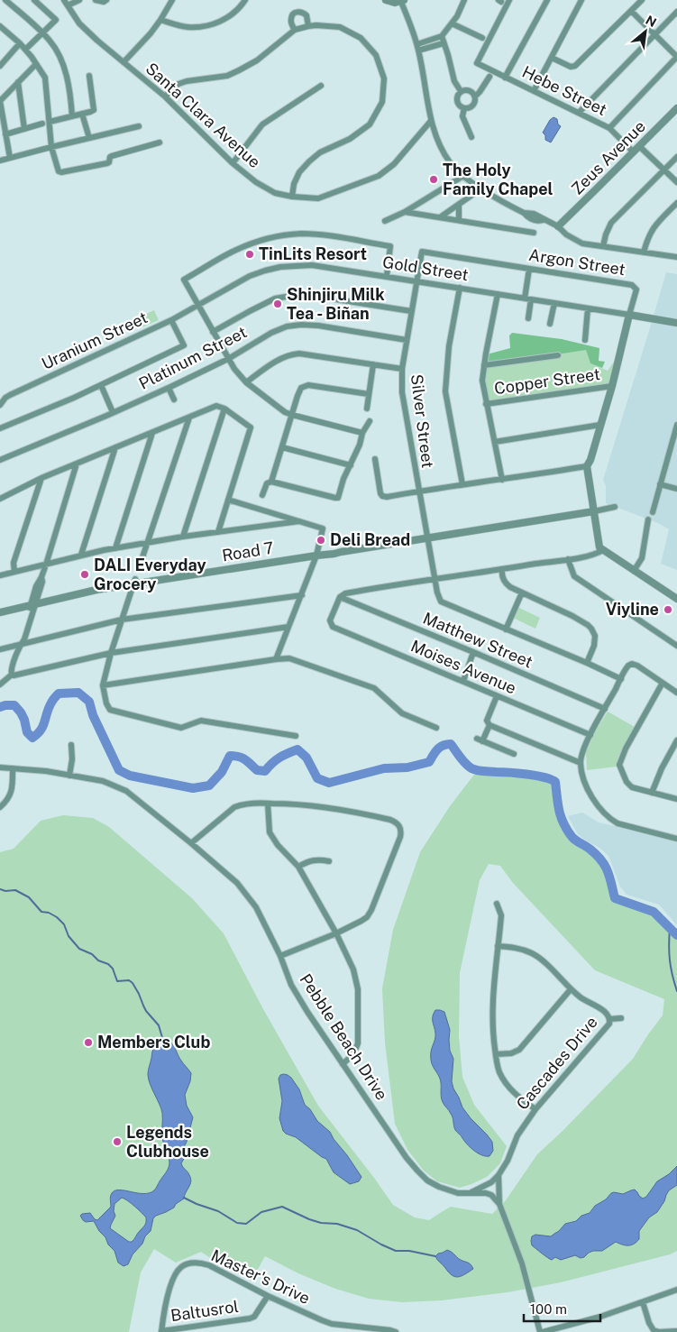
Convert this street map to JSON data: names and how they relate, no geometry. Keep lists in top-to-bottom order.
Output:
{
  "streets": {
    "street": [
      "Hebe Street",
      "Santa Clara Avenue",
      "Zeus Avenue",
      "Argon Street",
      "Gold Street",
      "Uranium Street",
      "Platinum Street",
      "Copper Street",
      "Silver Street",
      "Road 7",
      "Matthew Street",
      "Moises Avenue",
      "Pebble Beach Drive",
      "Cascades Drive",
      "Master's Drive",
      "Baltusrol"
    ]
  },
  "crossings": [
    ["Hebe Street", "Zeus Avenue"],
    ["Argon Street", "Gold Street"],
    ["Argon Street", "Copper Street"],
    ["Argon Street", "Silver Street"],
    ["Argon Street", "Road 7"],
    ["Gold Street", "Uranium Street"],
    ["Gold Street", "Silver Street"],
    ["Platinum Street", "Silver Street"],
    ["Silver Street", "Road 7"],
    ["Matthew Street", "Moises Avenue"],
    ["Master's Drive", "Baltusrol"]
  ],
  "places": [
    "The Holy Family Chapel",
    "TinLits Resort",
    "Shinjiru Milk Tea - Biñan",
    "Deli Bread",
    "DALI Everyday Grocery",
    "Viyline",
    "Members Club",
    "Legends Clubhouse"
  ],
  "scale_bar": "100 m",
  "north": "top right"
}
